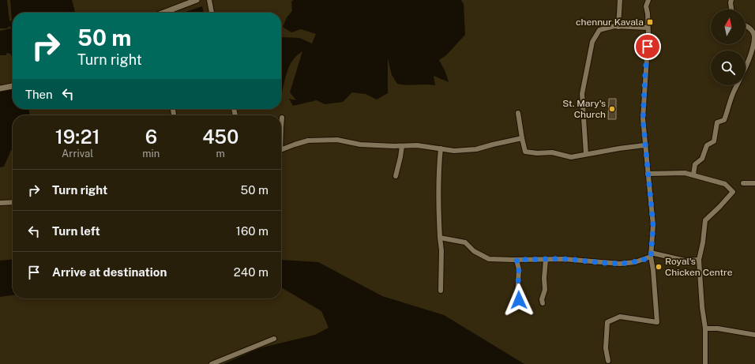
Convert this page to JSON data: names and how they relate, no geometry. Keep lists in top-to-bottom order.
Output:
{
  "places": {
    "transit": ["chennur Kavala"],
    "other": ["St. Mary's Church", "Royal's Chicken Centre"]
  },
  "north": "top",
  "page": {
    "turn": ["50 m", "Turn right"],
    "then": "Then",
    "eta": [
      "19:21",
      "Arrival",
      "6",
      "min",
      "450",
      "m"
    ],
    "list": [
      {
        "name": "Turn right",
        "value": "50 m"
      },
      {
        "name": "Turn left",
        "value": "160 m"
      },
      {
        "name": "Arrive at destination",
        "value": "240 m"
      }
    ]
  }
}
